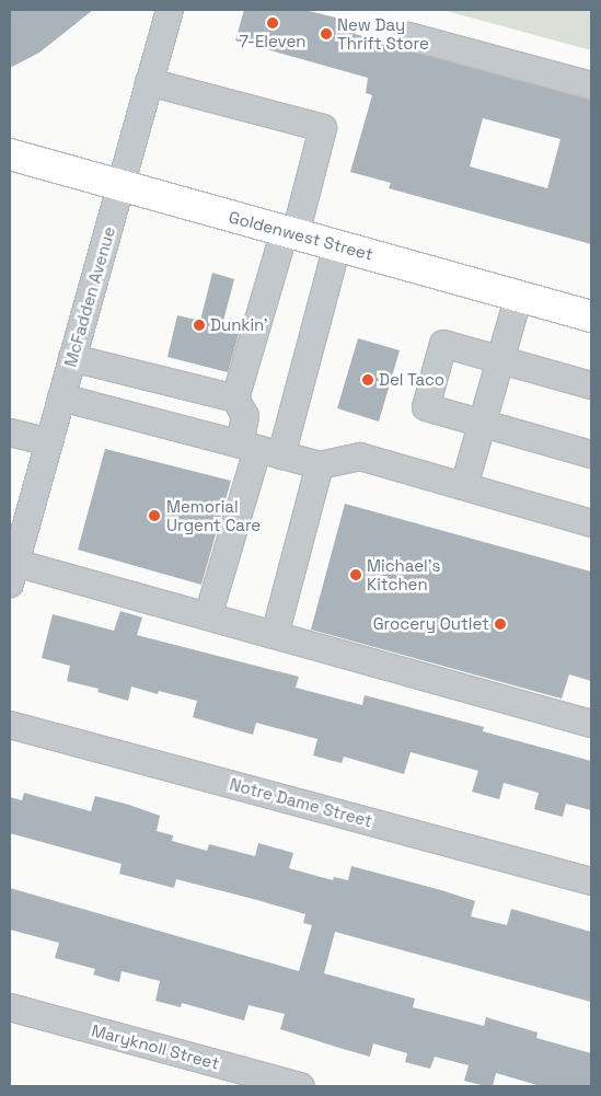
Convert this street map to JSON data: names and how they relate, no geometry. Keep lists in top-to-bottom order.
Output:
{
  "streets": {
    "main road": ["Goldenwest Street"],
    "street": ["McFadden Avenue", "Notre Dame Street", "Maryknoll Street"]
  },
  "crossings": [
    ["Goldenwest Street", "McFadden Avenue"]
  ],
  "places": [
    "7-Eleven",
    "New Day Thrift Store",
    "Dunkin'",
    "Del Taco",
    "Memorial Urgent Care",
    "Michael's Kitchen",
    "Grocery Outlet"
  ]
}
